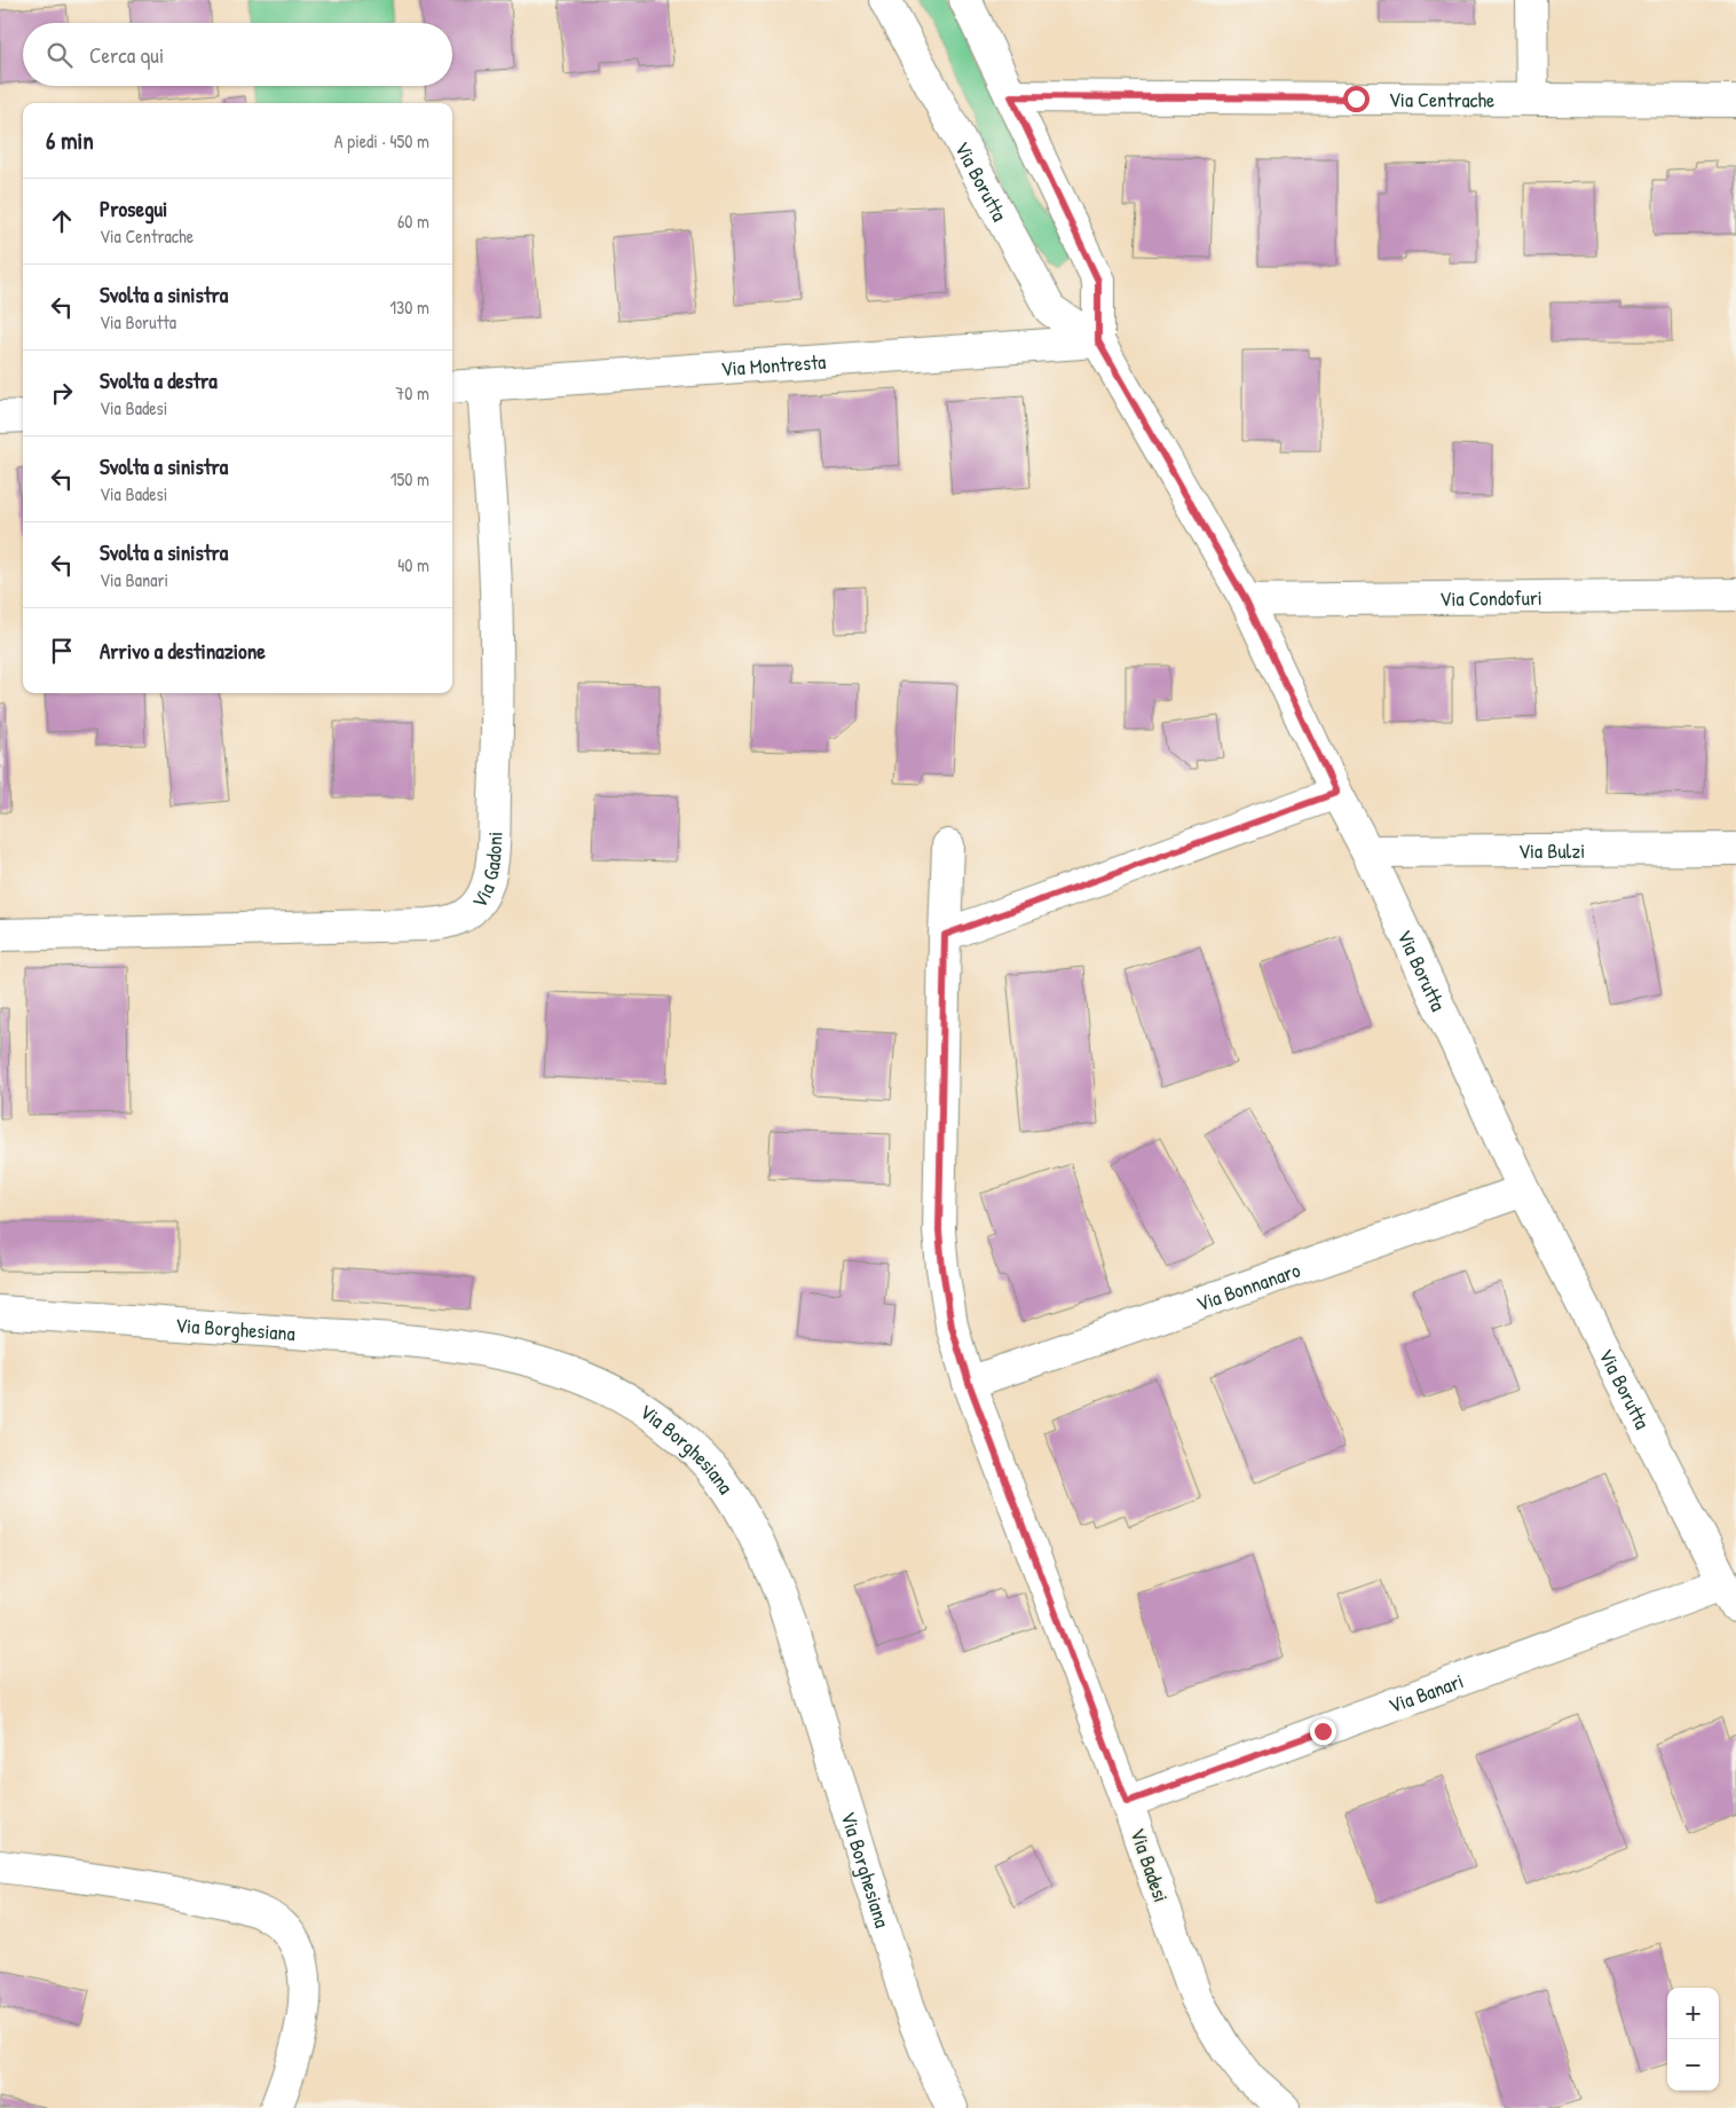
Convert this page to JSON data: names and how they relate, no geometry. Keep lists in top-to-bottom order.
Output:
{
  "streets": {
    "street": [
      "Via Centrache",
      "Via Borutta",
      "Via Montresta",
      "Via Condofuri",
      "Via Bulzi",
      "Via Gadoni",
      "Via Bonnanaro",
      "Via Borghesiana",
      "Via Banari",
      "Via Badesi"
    ]
  },
  "crossings": [
    ["Via Centrache", "Via Borutta"],
    ["Via Borutta", "Via Montresta"],
    ["Via Borutta", "Via Condofuri"],
    ["Via Borutta", "Via Bulzi"],
    ["Via Borutta", "Via Bonnanaro"],
    ["Via Borutta", "Via Banari"],
    ["Via Montresta", "Via Gadoni"],
    ["Via Bonnanaro", "Via Badesi"],
    ["Via Banari", "Via Badesi"]
  ],
  "page": {
    "search": "Cerca qui",
    "heading": ["6 min", "A piedi · 450 m"],
    "list": [
      ["Prosegui", "Via Centrache", "60 m"],
      ["Svolta a sinistra", "Via Borutta", "130 m"],
      ["Svolta a destra", "Via Badesi", "70 m"],
      ["Svolta a sinistra", "Via Badesi", "150 m"],
      ["Svolta a sinistra", "Via Banari", "40 m"],
      "Arrivo a destinazione"
    ],
    "map_buttons": ["+", "−"]
  }
}
